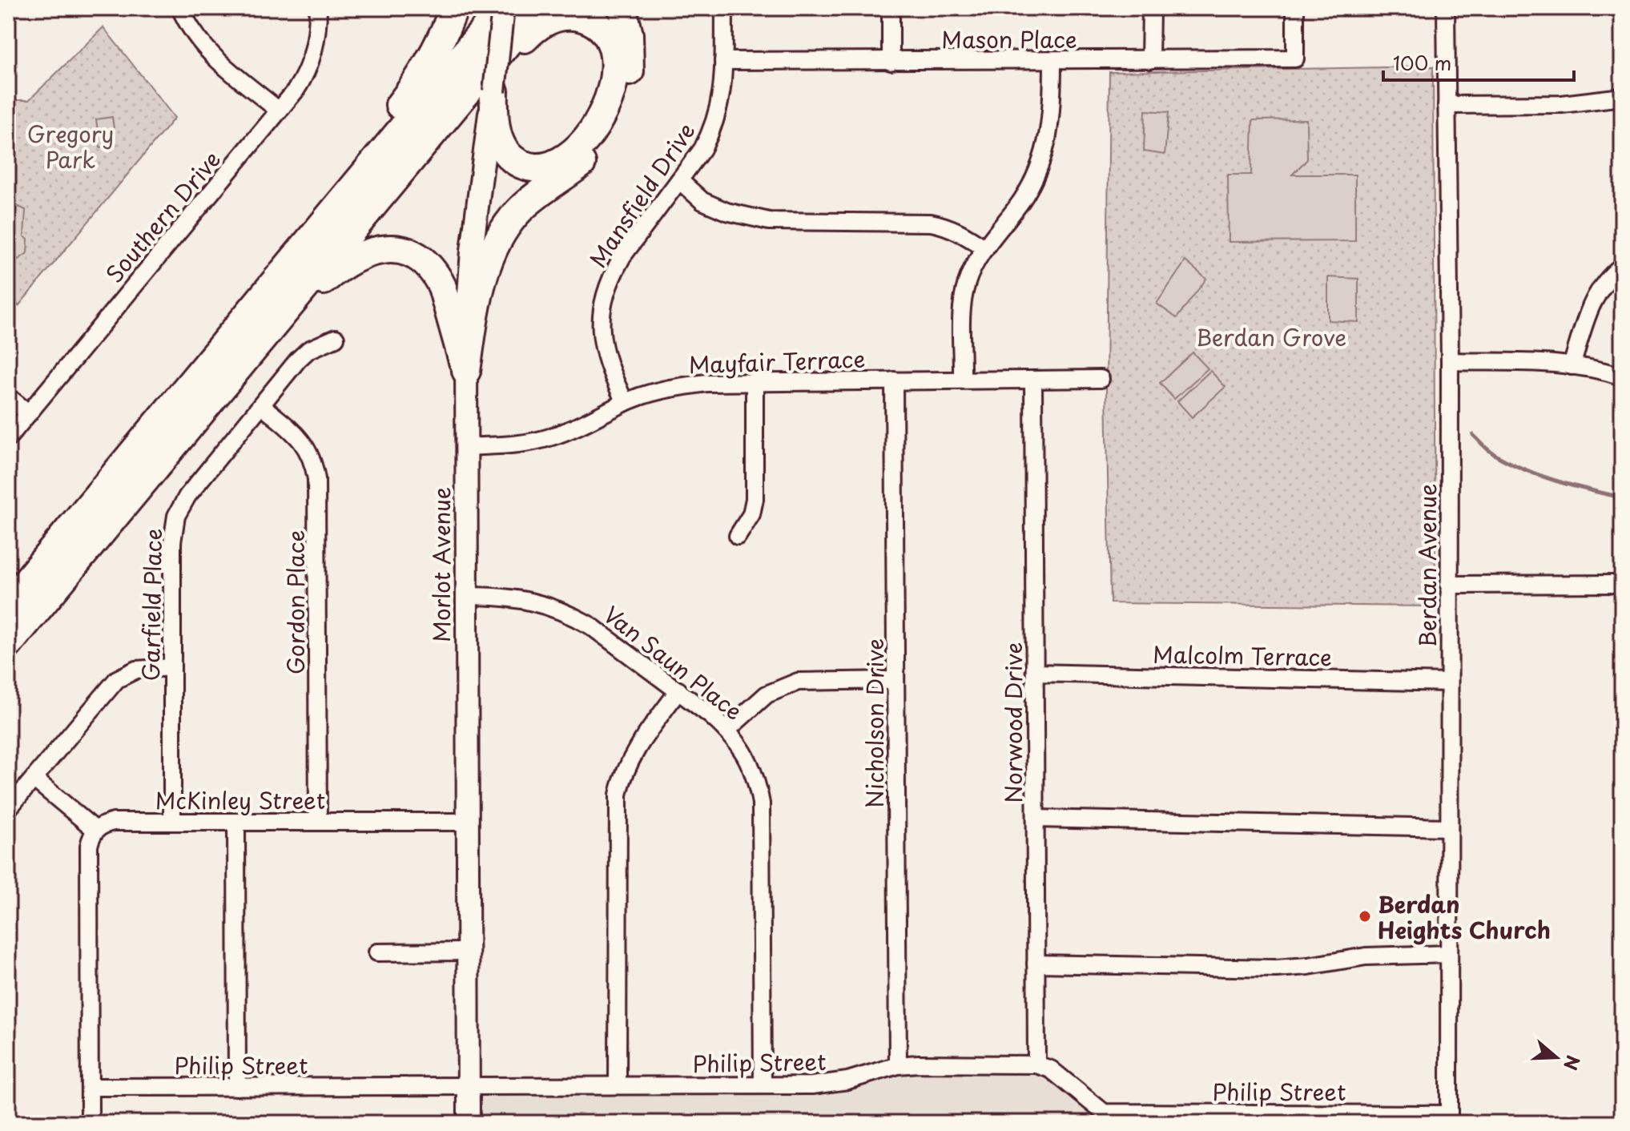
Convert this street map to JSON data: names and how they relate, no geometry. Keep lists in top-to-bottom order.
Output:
{
  "streets": {
    "street": [
      "Mason Place",
      "Mansfield Drive",
      "Southern Drive",
      "Mayfair Terrace",
      "Morlot Avenue",
      "Berdan Avenue",
      "Gordon Place",
      "Garfield Place",
      "Malcolm Terrace",
      "Van Saun Place",
      "Norwood Drive",
      "Nicholson Drive",
      "McKinley Street",
      "Philip Street"
    ]
  },
  "crossings": [
    ["Mason Place", "Mansfield Drive"],
    ["Mansfield Drive", "Mayfair Terrace"],
    ["Mayfair Terrace", "Morlot Avenue"],
    ["Mayfair Terrace", "Norwood Drive"],
    ["Mayfair Terrace", "Nicholson Drive"],
    ["Morlot Avenue", "Van Saun Place"],
    ["Morlot Avenue", "McKinley Street"],
    ["Morlot Avenue", "Philip Street"],
    ["Berdan Avenue", "Malcolm Terrace"],
    ["Berdan Avenue", "Philip Street"],
    ["Gordon Place", "Garfield Place"],
    ["Gordon Place", "McKinley Street"],
    ["Garfield Place", "McKinley Street"],
    ["Malcolm Terrace", "Norwood Drive"],
    ["Van Saun Place", "Philip Street"],
    ["Norwood Drive", "Philip Street"],
    ["Nicholson Drive", "Philip Street"]
  ],
  "parks": ["Gregory Park", "Berdan Grove"],
  "places": ["Berdan Heights Church"],
  "scale_bar": "100 m",
  "north": "right"
}
